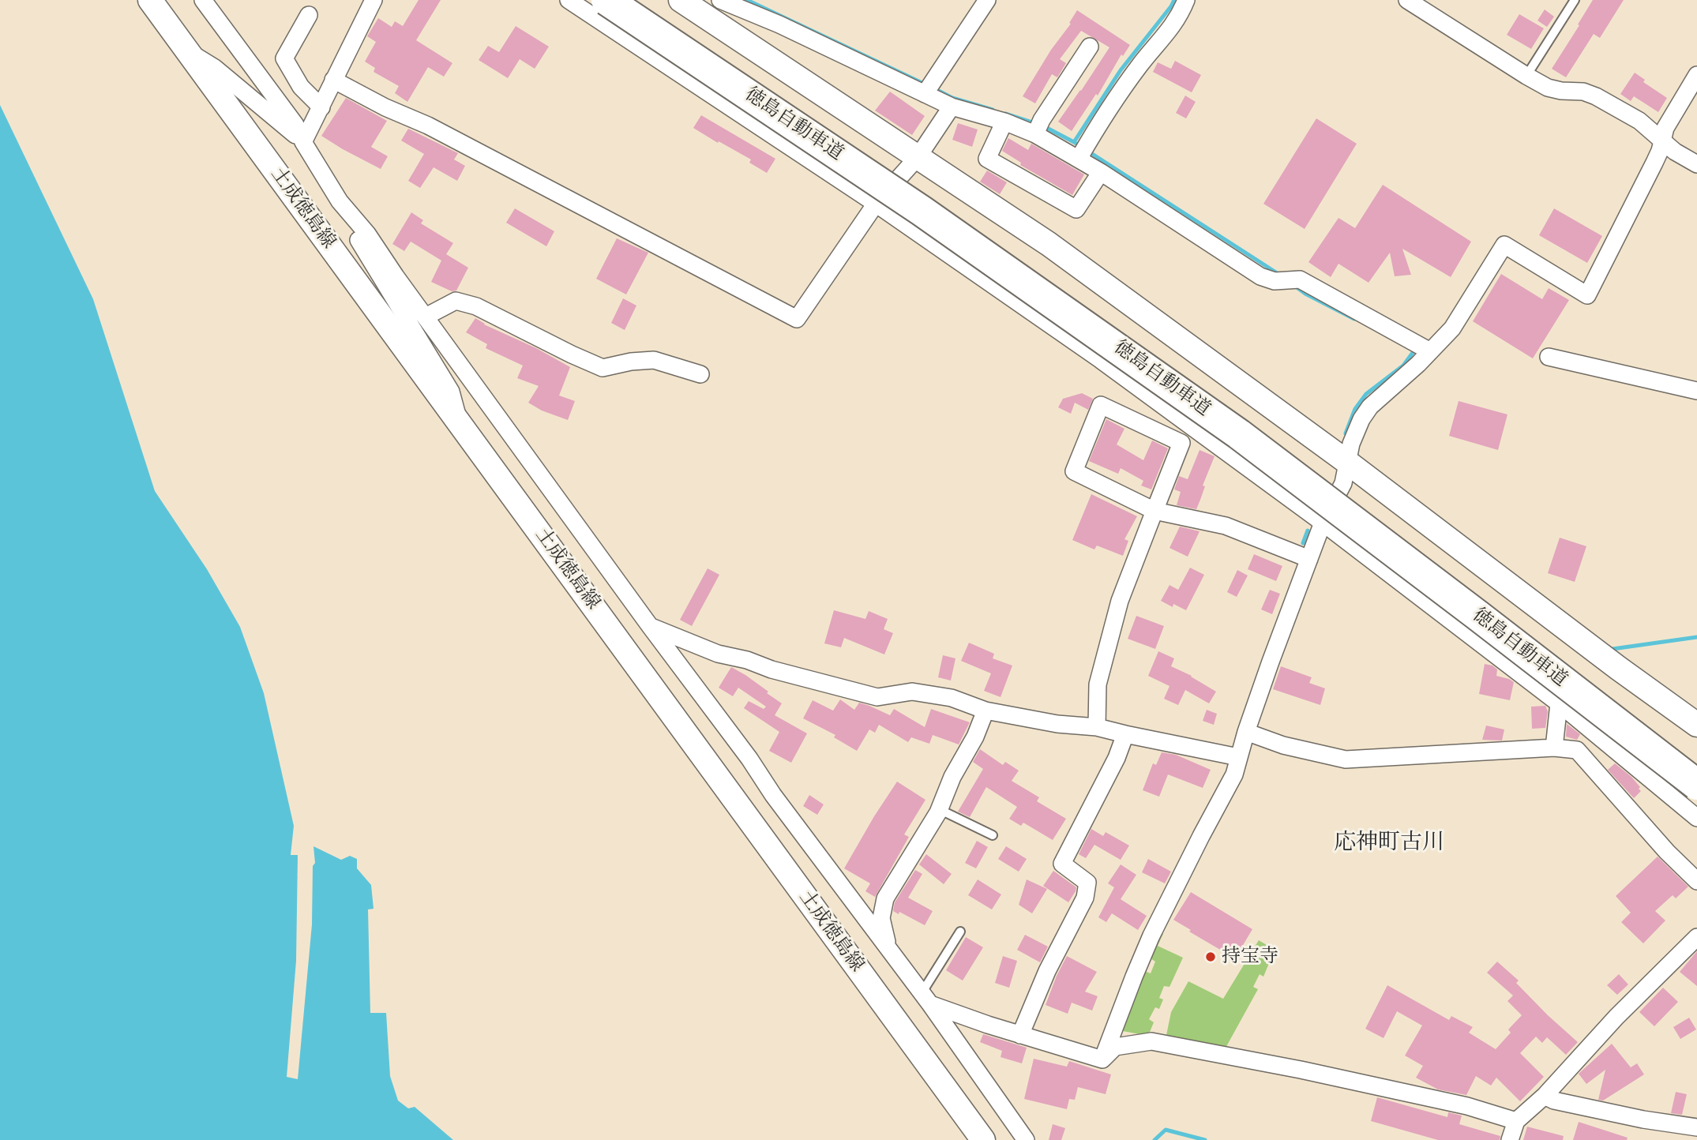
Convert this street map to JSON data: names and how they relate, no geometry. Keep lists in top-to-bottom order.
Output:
{
  "streets": {
    "highway": ["徳島自動車道"],
    "main road": ["土成徳島線"]
  },
  "districts": ["応神町古川"],
  "places": ["持宝寺"]
}
